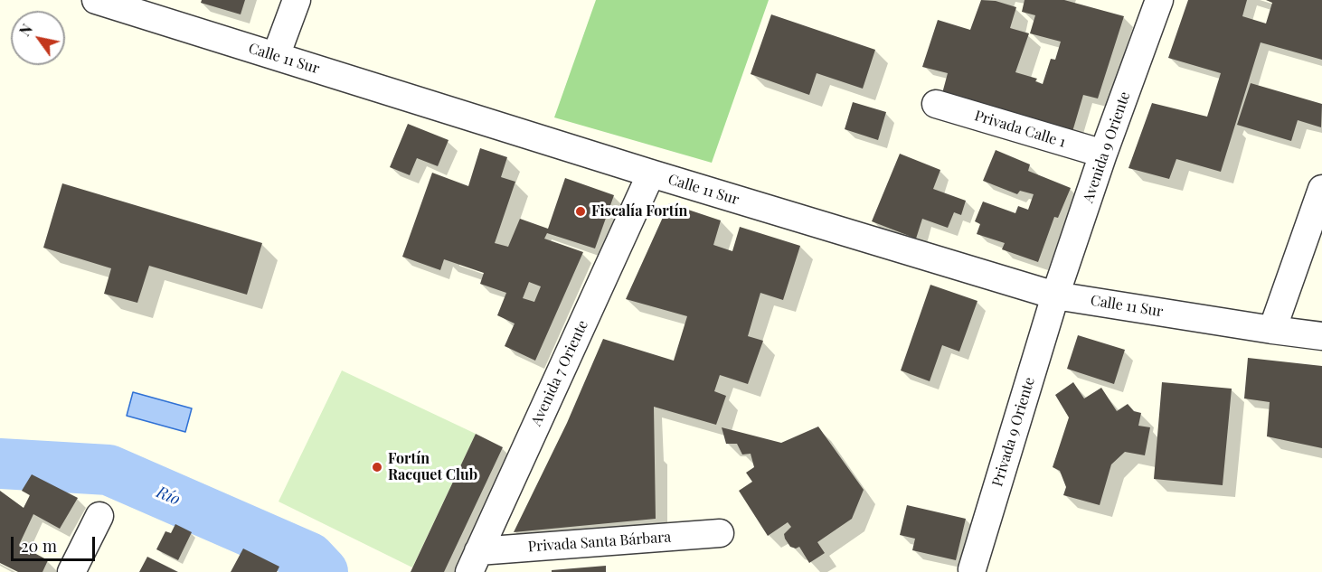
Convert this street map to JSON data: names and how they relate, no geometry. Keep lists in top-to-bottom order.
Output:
{
  "streets": {
    "street": [
      "Calle 11 Sur",
      "Privada Calle 1",
      "Avenida 9 Oriente",
      "Avenida 7 Oriente",
      "Privada 9 Oriente",
      "Privada Santa Bárbara"
    ]
  },
  "crossings": [
    ["Calle 11 Sur", "Avenida 9 Oriente"],
    ["Calle 11 Sur", "Avenida 7 Oriente"],
    ["Calle 11 Sur", "Privada 9 Oriente"],
    ["Privada Calle 1", "Avenida 9 Oriente"],
    ["Avenida 9 Oriente", "Privada 9 Oriente"],
    ["Avenida 7 Oriente", "Privada Santa Bárbara"]
  ],
  "water": ["Río"],
  "places": ["Fiscalía Fortín", "Fortín Racquet Club"],
  "scale_bar": "20 m",
  "north": "top left"
}
